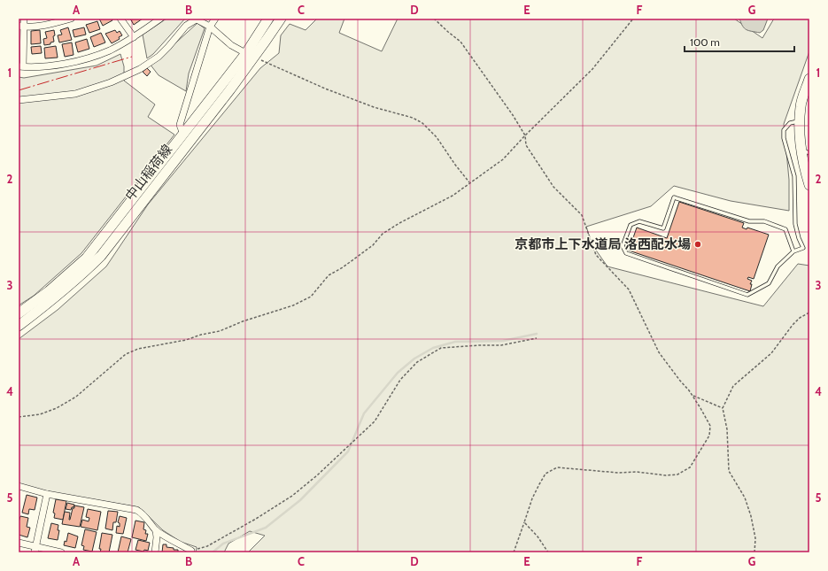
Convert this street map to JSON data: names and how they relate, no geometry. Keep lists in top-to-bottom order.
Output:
{
  "streets": {
    "main road": ["中山稲荷線"]
  },
  "places": ["京都市上下水道局 洛西配水場"],
  "scale_bar": "100 m",
  "grid": {
    "columns": [
      "A",
      "B",
      "C",
      "D",
      "E",
      "F",
      "G"
    ],
    "rows": [
      "1",
      "2",
      "3",
      "4",
      "5"
    ]
  }
}
